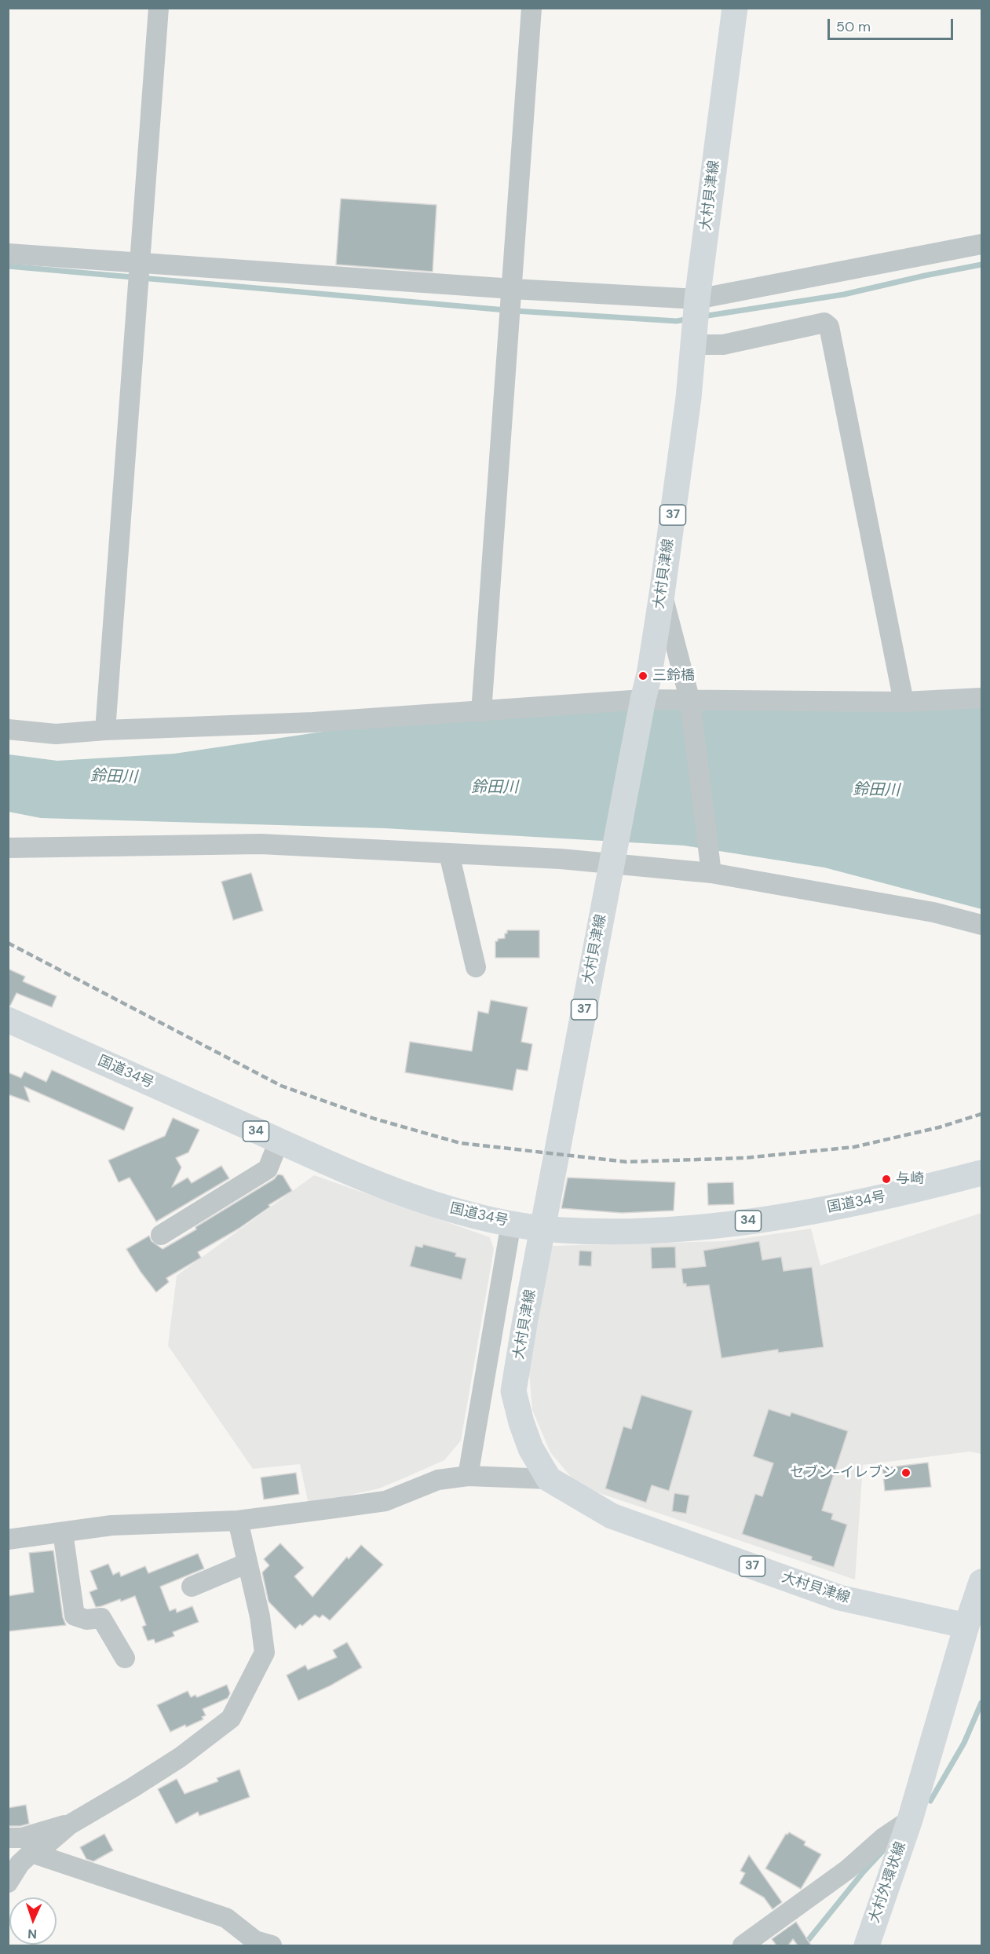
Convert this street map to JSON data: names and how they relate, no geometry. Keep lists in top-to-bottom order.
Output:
{
  "streets": {
    "main road": [
      "大村貝津線",
      "37",
      "国道34号",
      "34",
      "大村外環状線"
    ]
  },
  "crossings": [
    ["大村貝津線", "大村外環状線"]
  ],
  "water": ["鈴田川"],
  "places": ["三鈴橋", "与崎", "セブン-イレブン"],
  "scale_bar": "50 m",
  "north": "bottom"
}
